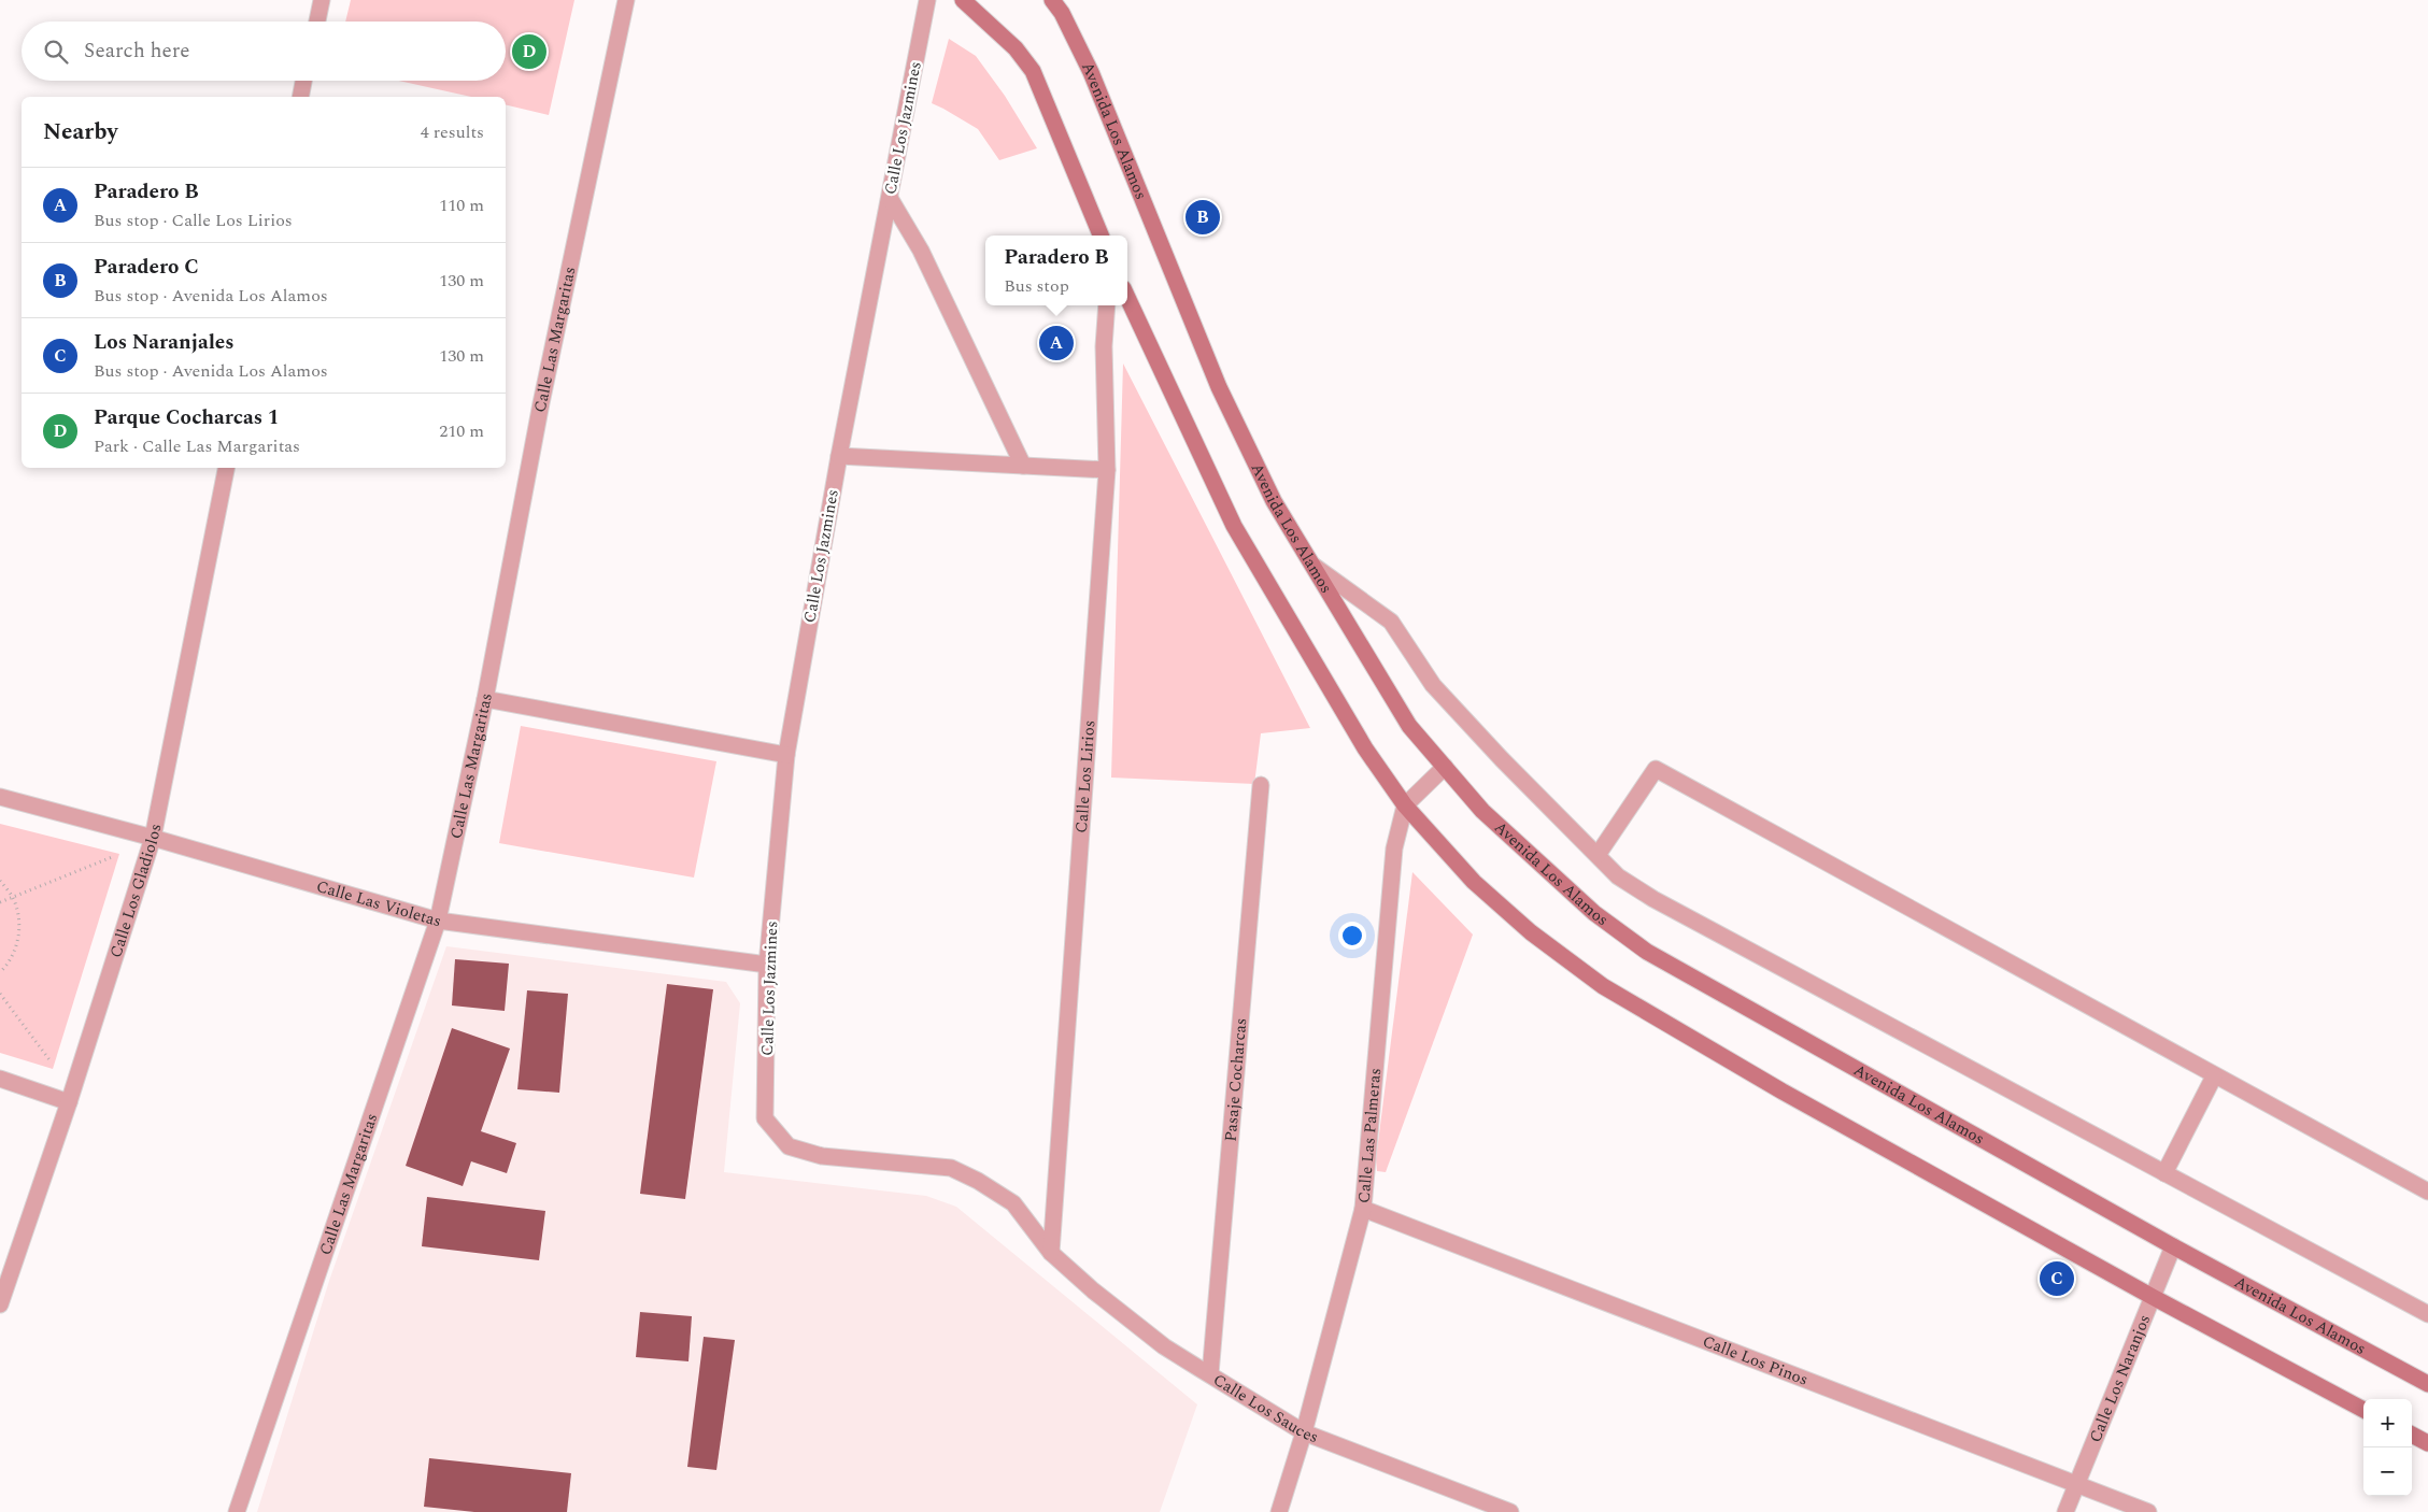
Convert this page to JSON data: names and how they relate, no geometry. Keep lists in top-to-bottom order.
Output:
{
  "streets": {
    "main road": ["Avenida Los Alamos"],
    "street": [
      "Calle Los Jazmines",
      "Calle Las Margaritas",
      "Calle Los Lirios",
      "Calle Los Gladiolos",
      "Calle Las Violetas",
      "Pasaje Cocharcas",
      "Calle Las Palmeras",
      "Calle Los Pinos",
      "Calle Los Naranjos",
      "Calle Los Sauces"
    ]
  },
  "crossings": [
    ["Calle Los Jazmines", "Calle Las Violetas"],
    ["Calle Los Jazmines", "Calle Los Sauces"],
    ["Avenida Los Alamos", "Calle Los Naranjos"],
    ["Calle Las Margaritas", "Calle Las Violetas"],
    ["Calle Los Lirios", "Calle Los Sauces"],
    ["Calle Los Gladiolos", "Calle Las Violetas"],
    ["Pasaje Cocharcas", "Calle Los Sauces"],
    ["Calle Las Palmeras", "Calle Los Pinos"],
    ["Calle Las Palmeras", "Calle Los Sauces"],
    ["Calle Los Pinos", "Calle Los Naranjos"]
  ],
  "page": {
    "search": "Search here",
    "pins": [
      "D",
      "B",
      "A",
      "C"
    ],
    "heading": ["Nearby", "4 results"],
    "list": [
      {
        "mark": "A",
        "name": "Paradero B",
        "note": "Bus stop · Calle Los Lirios",
        "value": "110 m"
      },
      {
        "mark": "B",
        "name": "Paradero C",
        "note": "Bus stop · Avenida Los Alamos",
        "value": "130 m"
      },
      {
        "mark": "C",
        "name": "Los Naranjales",
        "note": "Bus stop · Avenida Los Alamos",
        "value": "130 m"
      },
      {
        "mark": "D",
        "name": "Parque Cocharcas 1",
        "note": "Park · Calle Las Margaritas",
        "value": "210 m"
      }
    ],
    "popup": ["Paradero B", "Bus stop"],
    "map_buttons": ["+", "−"]
  }
}
